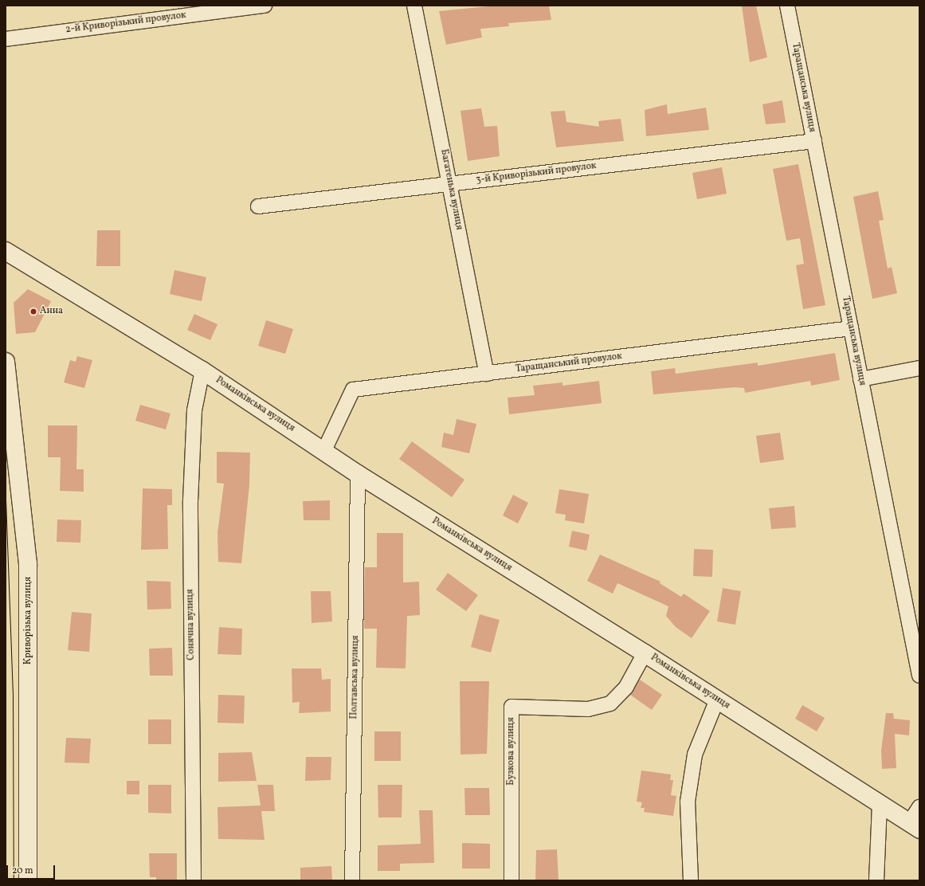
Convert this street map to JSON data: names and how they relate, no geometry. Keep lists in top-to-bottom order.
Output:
{
  "streets": {
    "main road": ["Романківська вулиця", "Криворізька вулиця"],
    "street": [
      "2-й Криворізький провулок",
      "Таращанська вулиця",
      "3-й Криворізький провулок",
      "Багатенька вулиця",
      "Таращанський провулок",
      "Сонячна вулиця",
      "Полтавська вулиця",
      "Бузкова вулиця"
    ]
  },
  "crossings": [
    ["Таращанська вулиця", "3-й Криворізький провулок"],
    ["Таращанська вулиця", "Таращанський провулок"],
    ["3-й Криворізький провулок", "Багатенька вулиця"],
    ["Багатенька вулиця", "Таращанський провулок"],
    ["Таращанський провулок", "Романківська вулиця"],
    ["Романківська вулиця", "Сонячна вулиця"],
    ["Романківська вулиця", "Полтавська вулиця"],
    ["Романківська вулиця", "Бузкова вулиця"]
  ],
  "places": ["Анна"],
  "scale_bar": "20 m"
}
